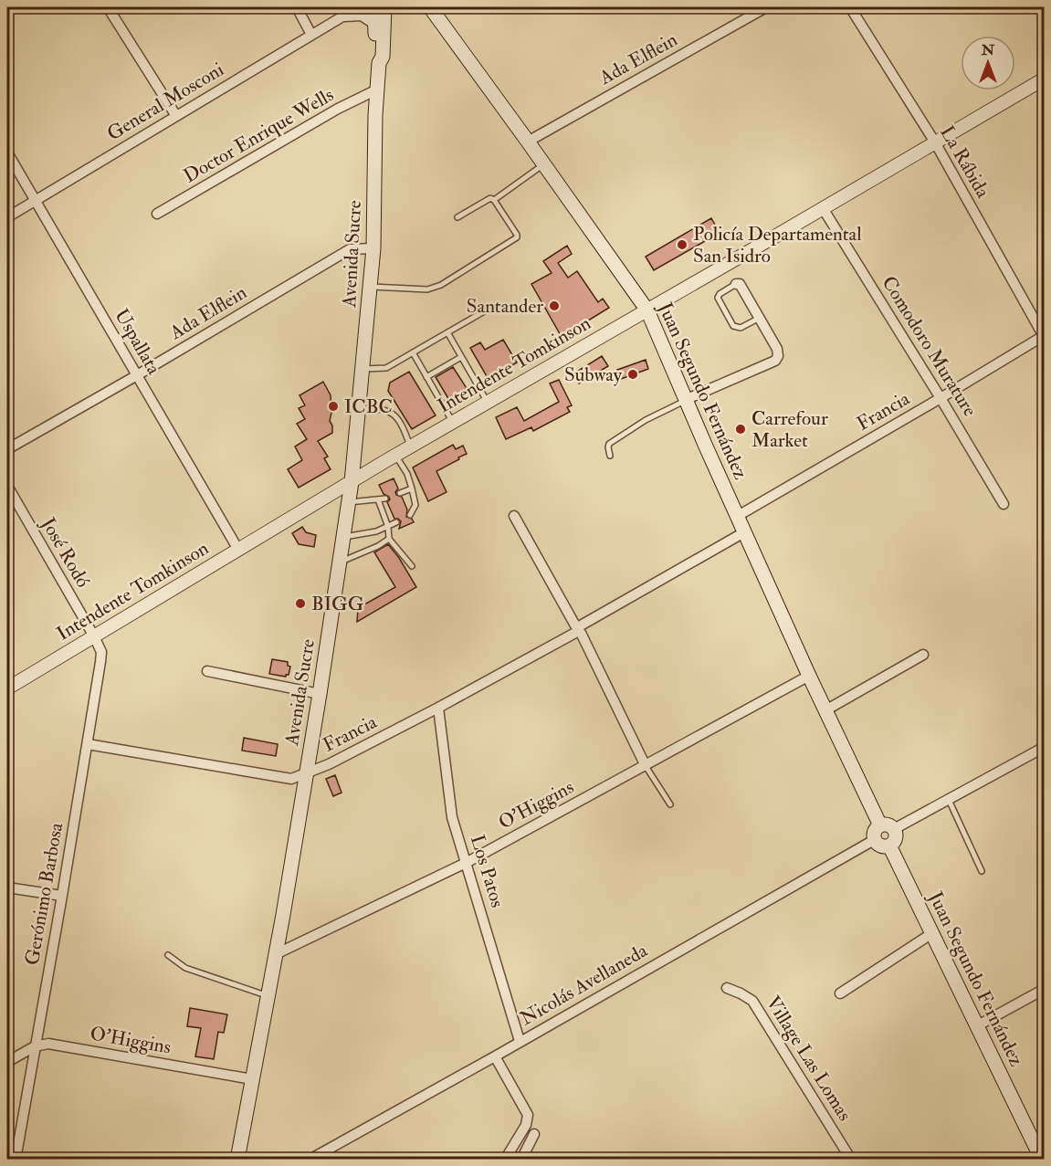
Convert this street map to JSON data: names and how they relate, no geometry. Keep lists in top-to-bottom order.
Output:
{
  "streets": {
    "main road": ["Avenida Sucre", "Juan Segundo Fernández"],
    "street": [
      "Ada Elflein",
      "General Mosconi",
      "Doctor Enrique Wells",
      "La Rábida",
      "Uspallata",
      "Comodoro Murature",
      "Intendente Tomkinson",
      "Francia",
      "José Rodó",
      "O'Higgins",
      "Los Patos",
      "Gerónimo Barbosa",
      "Nicolás Avellaneda",
      "Village Las Lomas"
    ]
  },
  "crossings": [
    ["Ada Elflein", "Avenida Sucre"],
    ["Ada Elflein", "Uspallata"],
    ["Ada Elflein", "Juan Segundo Fernández"],
    ["General Mosconi", "Uspallata"],
    ["Doctor Enrique Wells", "Avenida Sucre"],
    ["La Rábida", "Intendente Tomkinson"],
    ["La Rábida", "Francia"],
    ["Avenida Sucre", "Intendente Tomkinson"],
    ["Avenida Sucre", "Francia"],
    ["Avenida Sucre", "O'Higgins"],
    ["Uspallata", "Intendente Tomkinson"],
    ["Comodoro Murature", "Intendente Tomkinson"],
    ["Comodoro Murature", "Francia"],
    ["Intendente Tomkinson", "Juan Segundo Fernández"],
    ["Intendente Tomkinson", "José Rodó"],
    ["Intendente Tomkinson", "Gerónimo Barbosa"],
    ["Juan Segundo Fernández", "Francia"],
    ["Juan Segundo Fernández", "O'Higgins"],
    ["Juan Segundo Fernández", "Nicolás Avellaneda"],
    ["Francia", "Los Patos"],
    ["Francia", "Gerónimo Barbosa"],
    ["José Rodó", "Gerónimo Barbosa"],
    ["O'Higgins", "Los Patos"],
    ["O'Higgins", "Gerónimo Barbosa"],
    ["Los Patos", "Nicolás Avellaneda"]
  ],
  "places": [
    "Policía Departamental San Isidro",
    "Santander",
    "Subway",
    "ICBC",
    "Carrefour Market",
    "BIGG"
  ],
  "north": "top"
}
